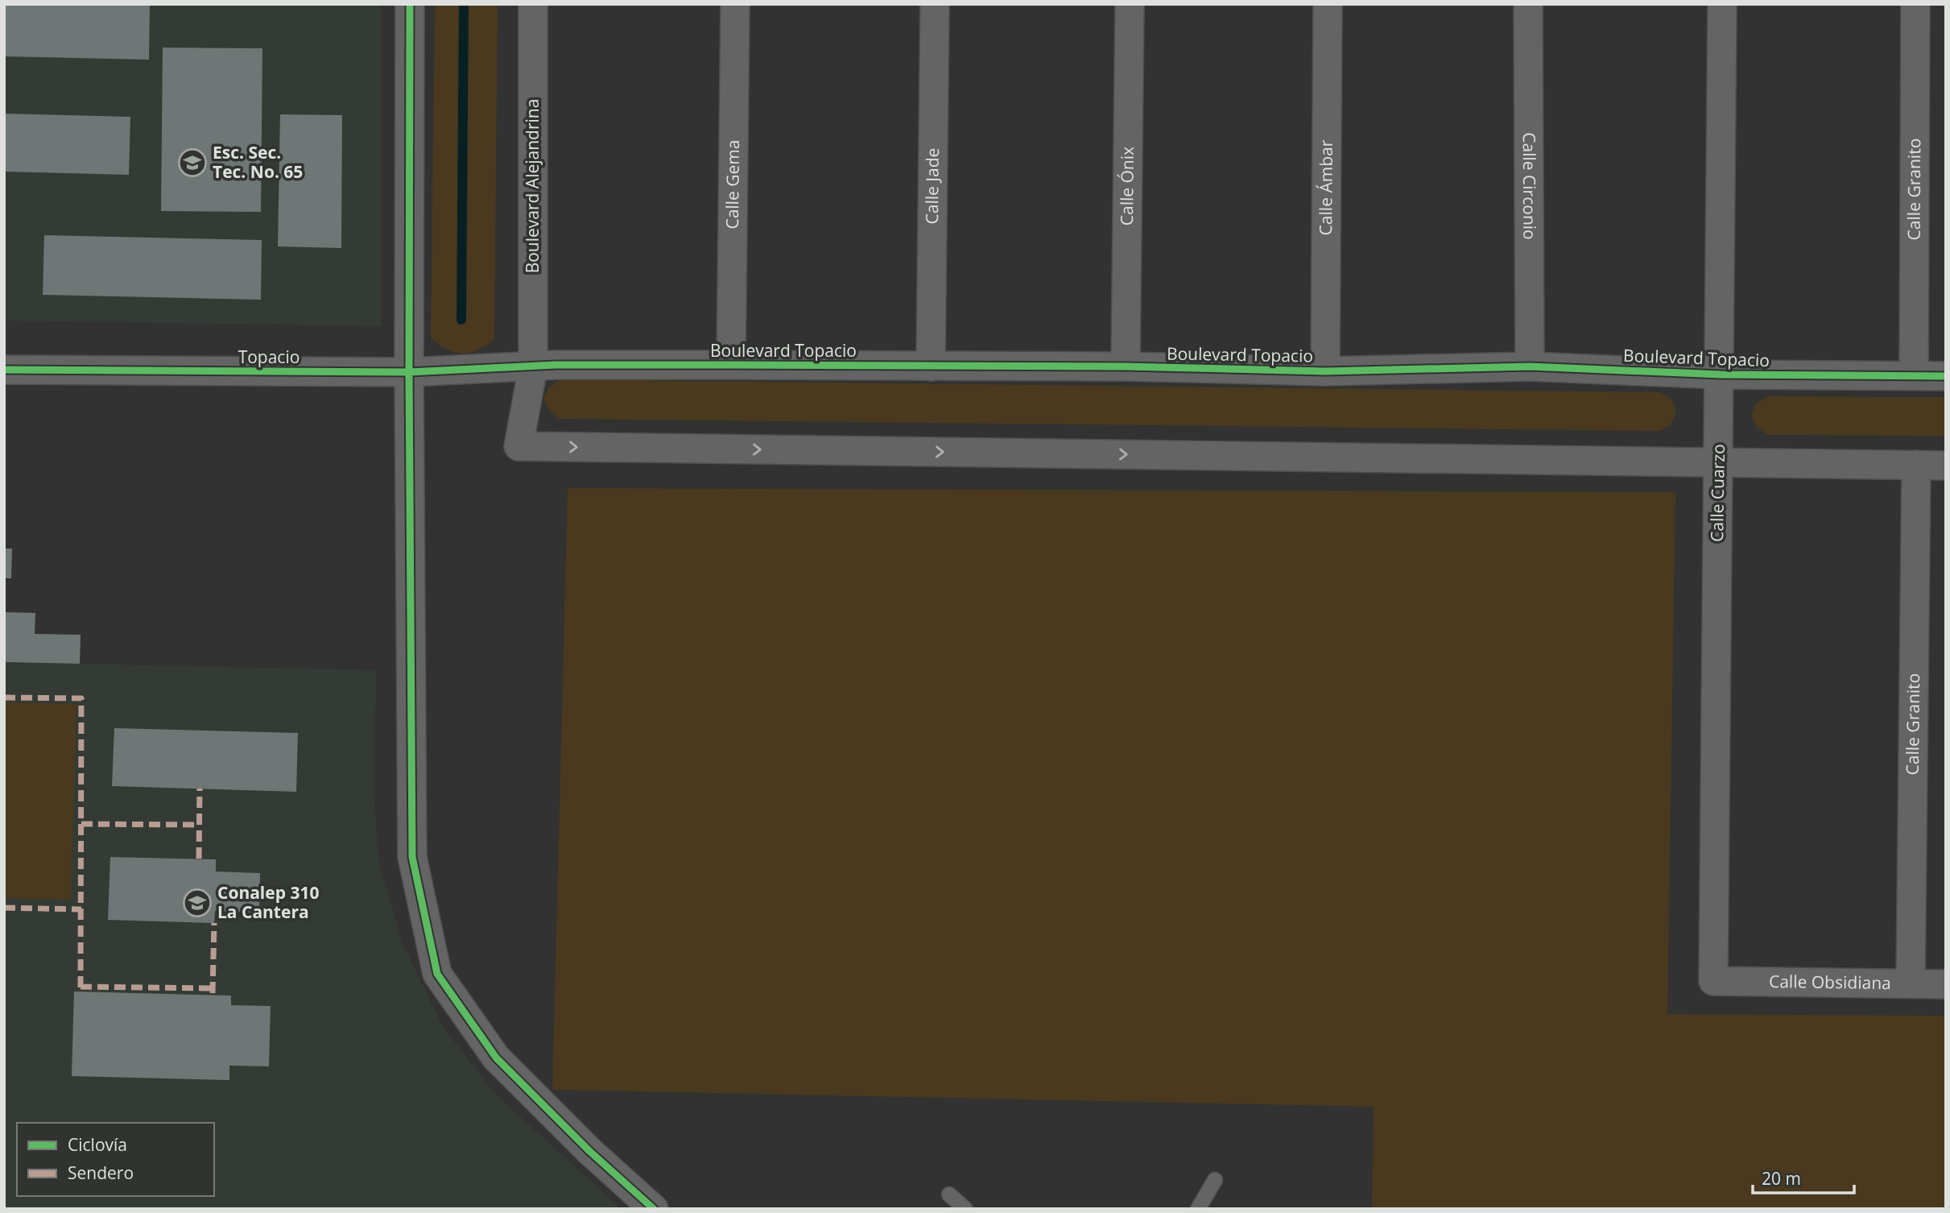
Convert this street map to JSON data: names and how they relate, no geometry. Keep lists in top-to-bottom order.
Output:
{
  "streets": {
    "street": [
      "Calle Gema",
      "Calle Jade",
      "Calle Ónix",
      "Calle Circonio",
      "Boulevard Alejandrina",
      "Calle Ámbar",
      "Calle Granito",
      "Boulevard Topacio",
      "Topacio",
      "Calle Cuarzo",
      "Calle Obsidiana"
    ]
  },
  "crossings": [
    ["Calle Gema", "Boulevard Topacio"],
    ["Calle Jade", "Boulevard Topacio"],
    ["Calle Ónix", "Boulevard Topacio"],
    ["Calle Circonio", "Boulevard Topacio"],
    ["Boulevard Alejandrina", "Boulevard Topacio"],
    ["Boulevard Alejandrina", "Topacio"],
    ["Boulevard Alejandrina", "Calle Cuarzo"],
    ["Calle Ámbar", "Boulevard Topacio"],
    ["Calle Granito", "Boulevard Topacio"],
    ["Calle Granito", "Calle Obsidiana"],
    ["Boulevard Topacio", "Topacio"],
    ["Boulevard Topacio", "Calle Cuarzo"],
    ["Calle Cuarzo", "Calle Obsidiana"]
  ],
  "one_way": ["Boulevard Alejandrina"],
  "places": {
    "school or university": ["Esc. Sec. Tec. No. 65", "Conalep 310 La Cantera"]
  },
  "legend": ["Ciclovía", "Sendero"],
  "scale_bar": "20 m"
}
